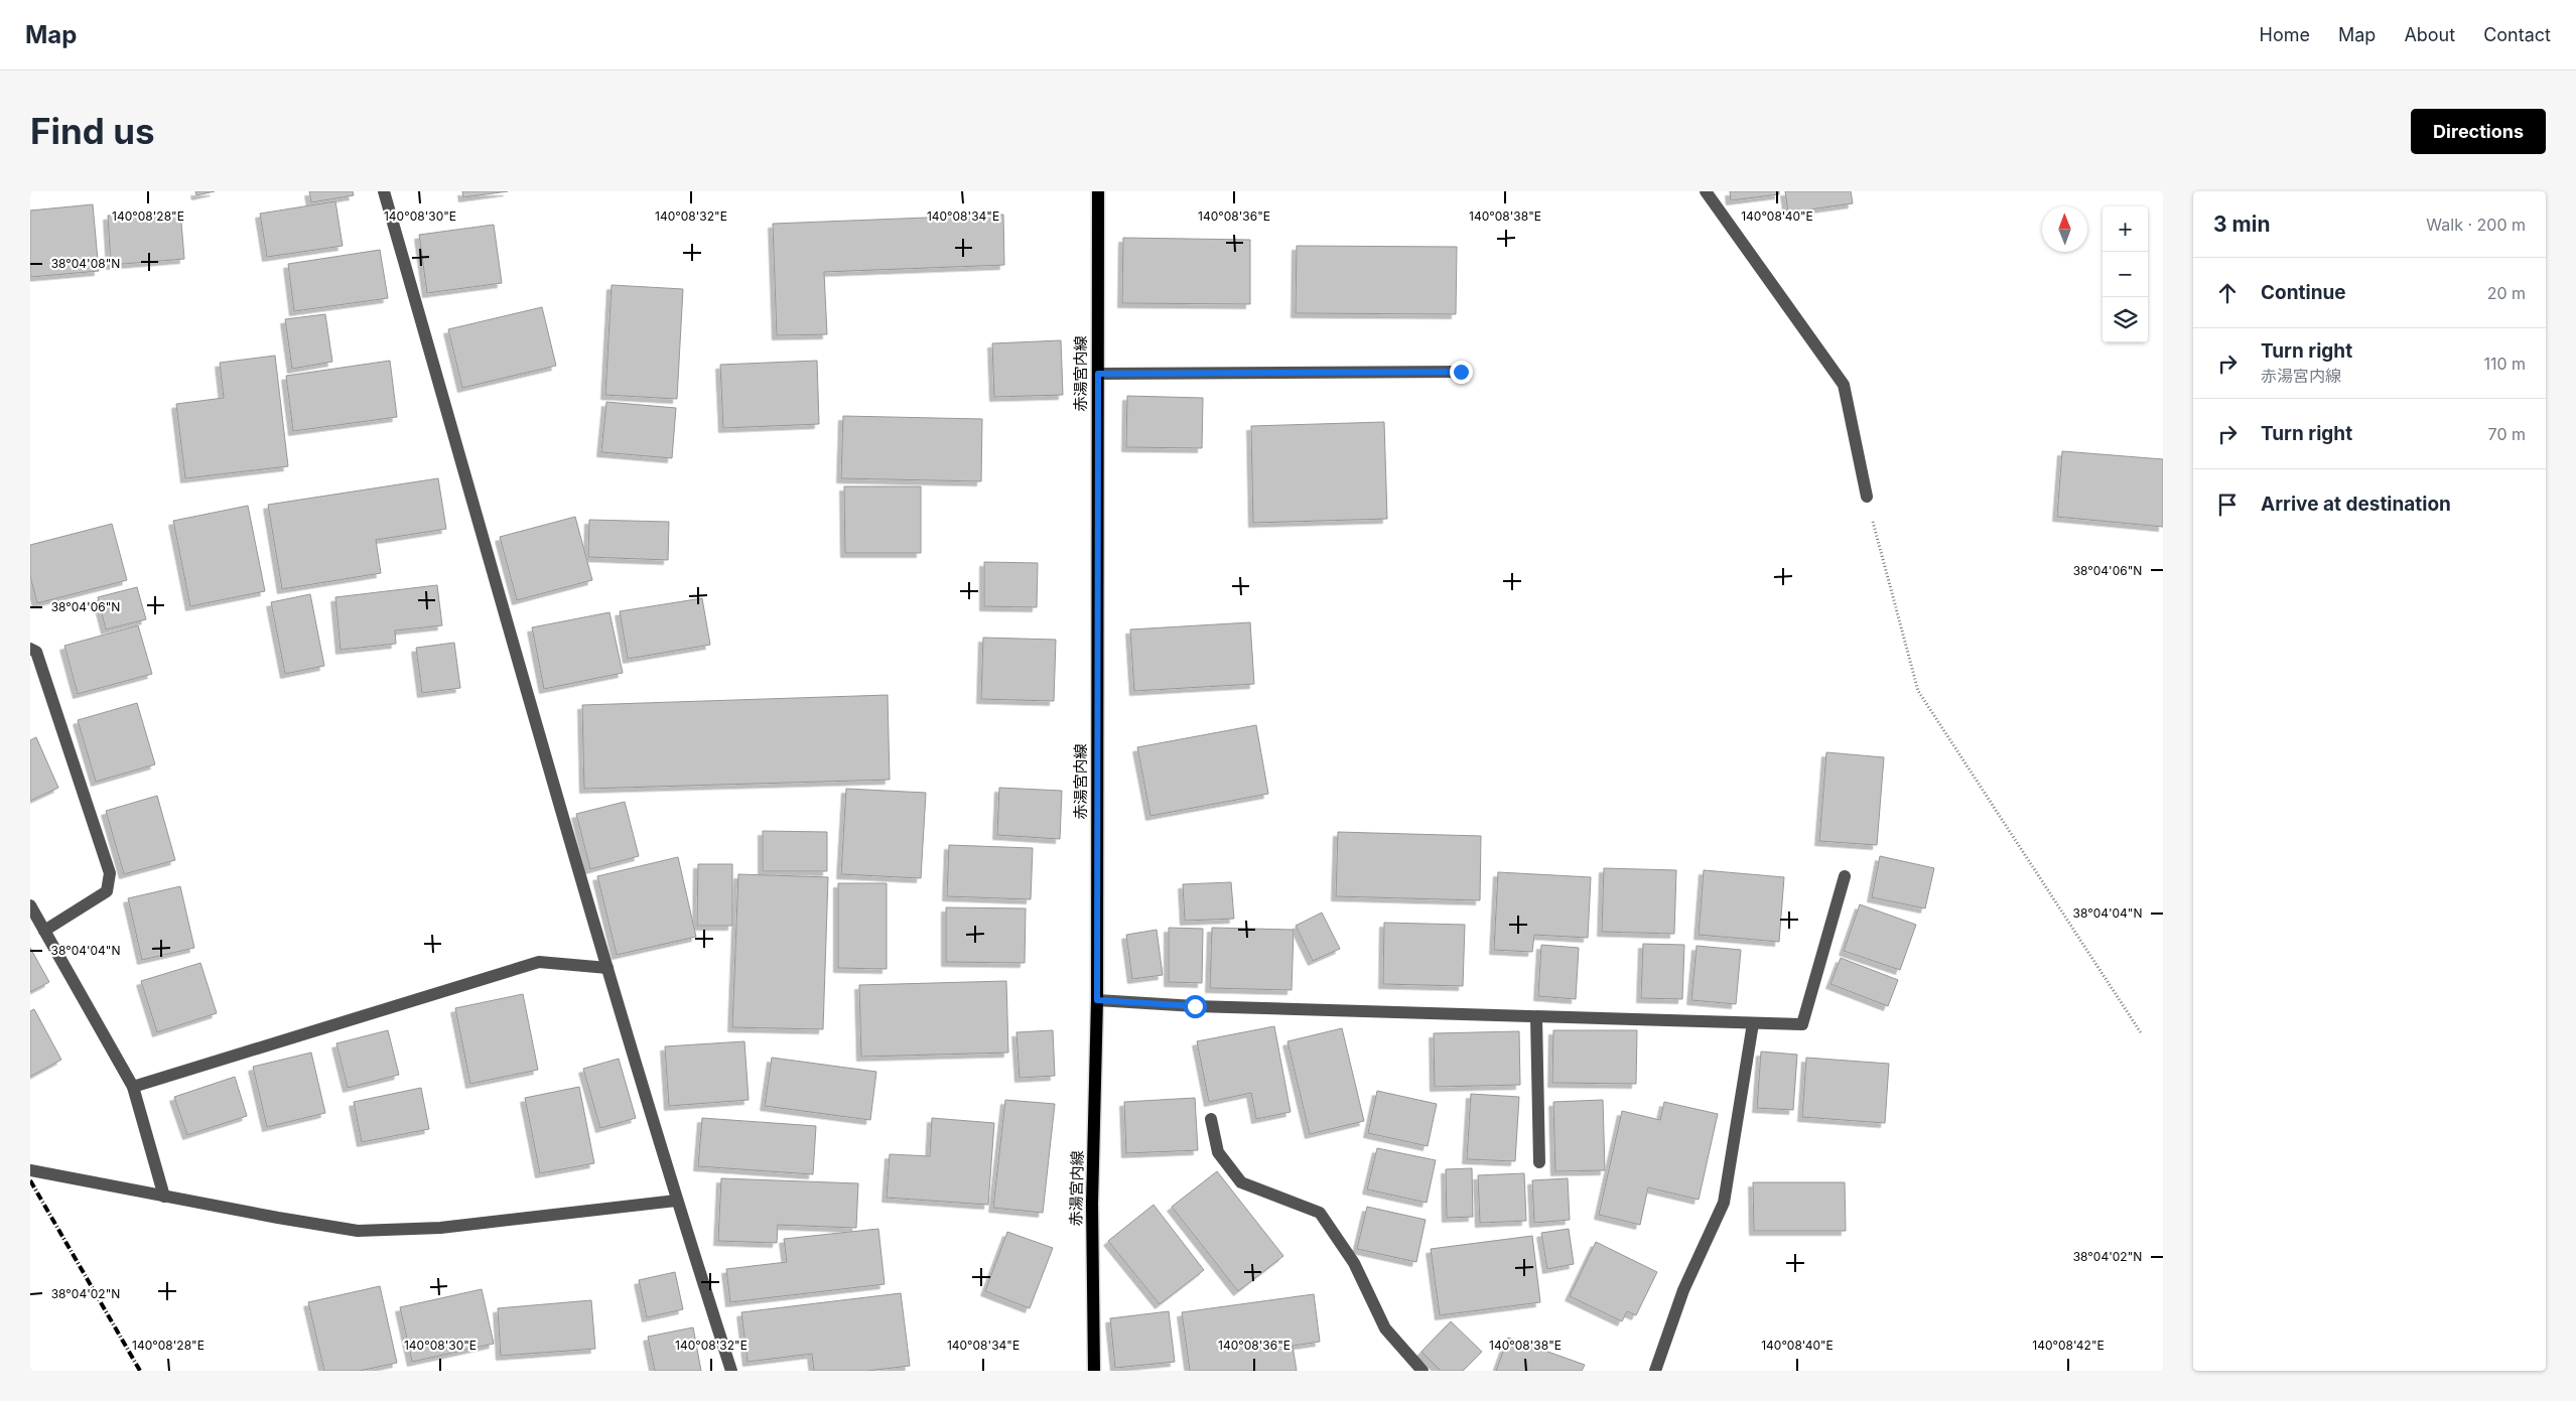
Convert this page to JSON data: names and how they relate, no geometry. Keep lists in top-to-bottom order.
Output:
{
  "streets": {
    "main road": ["赤湯宮内線"]
  },
  "north": "top",
  "page": {
    "header": "Map",
    "nav": [
      "Home",
      "Map",
      "About",
      "Contact"
    ],
    "buttons": "Directions",
    "title": "Find us",
    "heading": ["3 min", "Walk · 200 m"],
    "map_buttons": ["+", "−"],
    "list": [
      ["Continue", "20 m"],
      ["Turn right", "赤湯宮内線", "110 m"],
      ["Turn right", "70 m"],
      "Arrive at destination"
    ]
  },
  "coordinates": [
    "140°08'28\"E",
    "140°08'30\"E",
    "140°08'32\"E",
    "140°08'34\"E",
    "140°08'36\"E",
    "140°08'38\"E",
    "140°08'40\"E",
    "38°04'08\"N",
    "38°04'06\"N",
    "38°04'04\"N",
    "38°04'02\"N",
    "140°08'42\"E"
  ]
}
